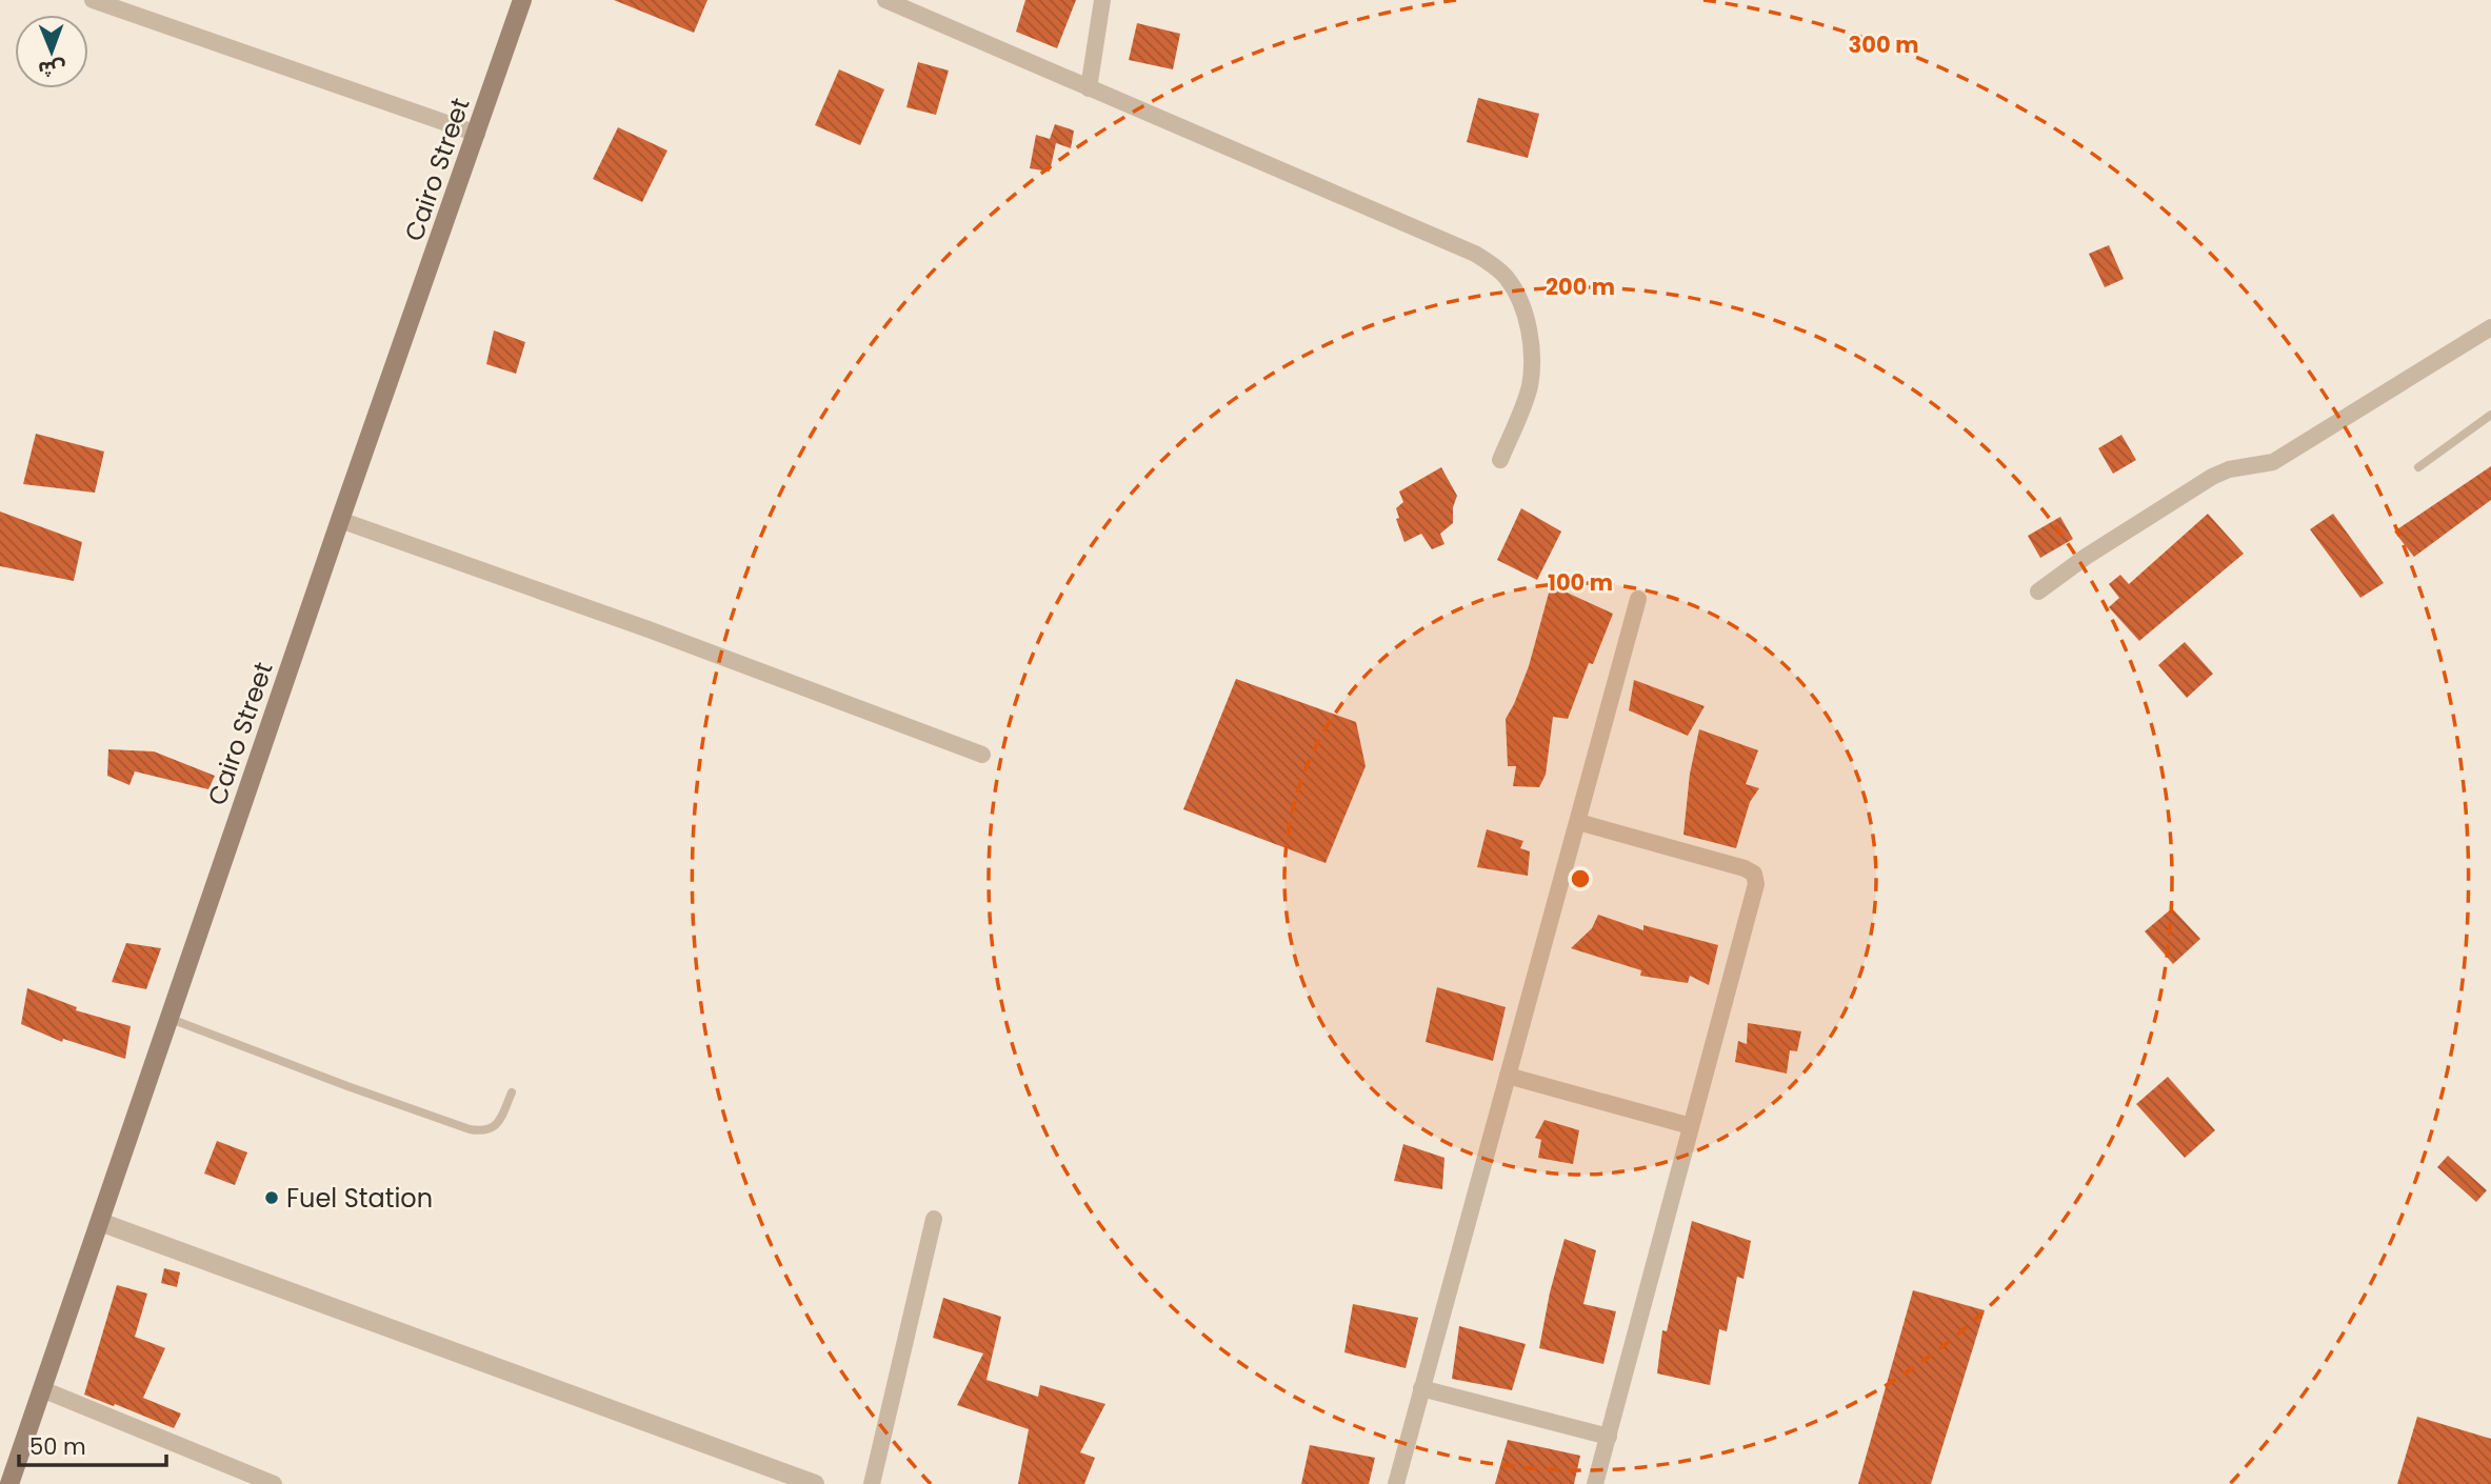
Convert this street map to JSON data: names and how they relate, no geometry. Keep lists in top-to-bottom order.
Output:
{
  "streets": {
    "main road": ["Cairo Street"]
  },
  "places": ["Fuel Station"],
  "scale_bar": "50 m",
  "north": "bottom",
  "rings": ["300 m", "200 m", "100 m"]
}
